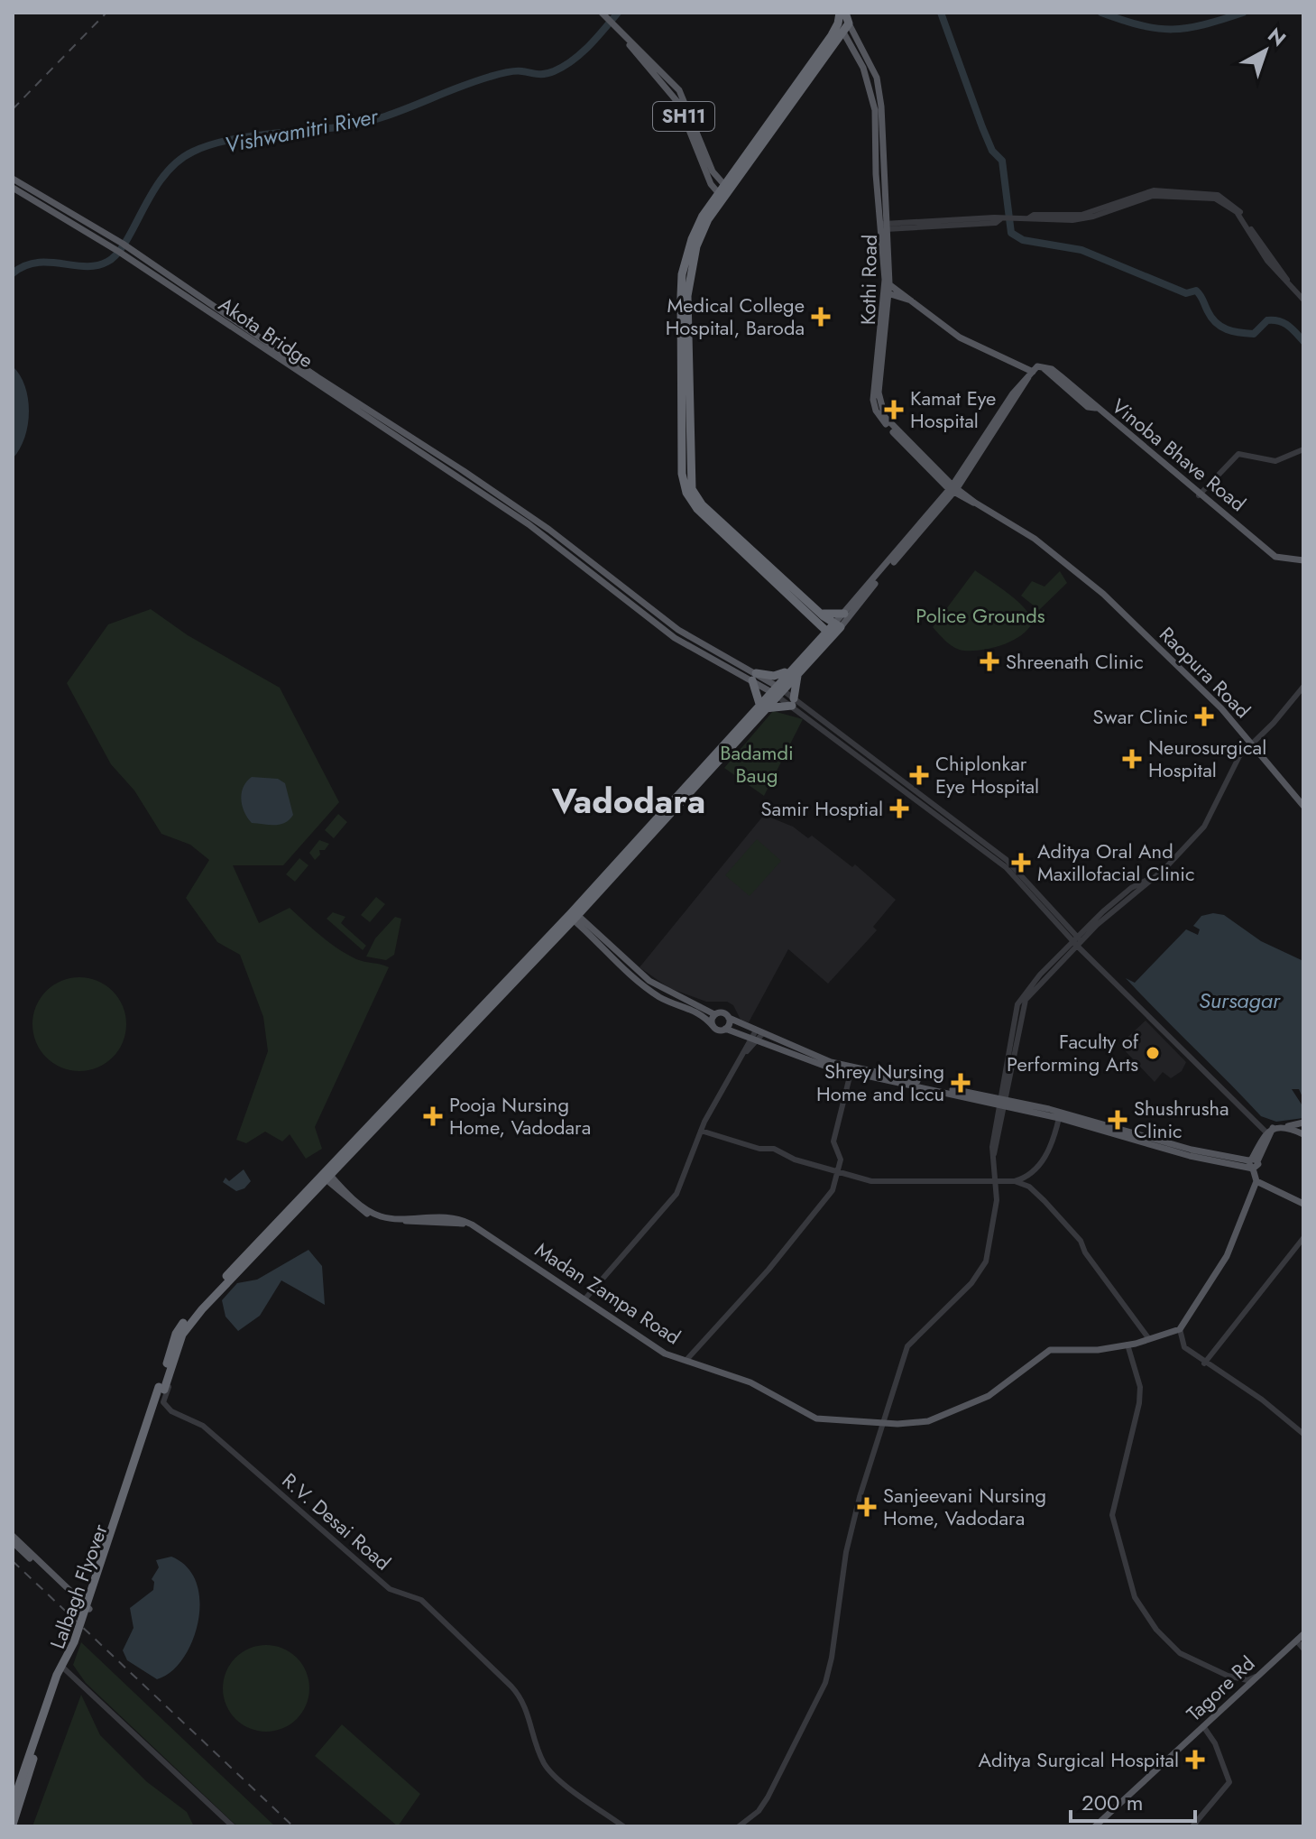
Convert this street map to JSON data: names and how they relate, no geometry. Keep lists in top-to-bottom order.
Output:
{
  "streets": {
    "highway": ["Lalbagh Flyover"],
    "main road": [
      "SH11",
      "Kothi Road",
      "Akota Bridge",
      "Vinoba Bhave Road",
      "Raopura Road",
      "Madan Zampa Road",
      "Tagore Rd"
    ],
    "street": ["R.V. Desai Road"]
  },
  "crossings": [
    ["Kothi Road", "Raopura Road"],
    ["Madan Zampa Road", "Lalbagh Flyover"],
    ["R.V. Desai Road", "Lalbagh Flyover"]
  ],
  "districts": ["Vadodara"],
  "water": ["Vishwamitri River", "Sursagar"],
  "parks": ["Police Grounds", "Badamdi Baug"],
  "places": {
    "health": [
      "Medical College Hospital, Baroda",
      "Kamat Eye Hospital",
      "Shreenath Clinic",
      "Swar Clinic",
      "Neurosurgical Hospital",
      "Chiplonkar Eye Hospital",
      "Samir Hosptial",
      "Aditya Oral And Maxillofacial Clinic",
      "Shrey Nursing Home and Iccu",
      "Pooja Nursing Home, Vadodara",
      "Shushrusha Clinic",
      "Sanjeevani Nursing Home, Vadodara",
      "Aditya Surgical Hospital"
    ],
    "other": ["Faculty of Performing Arts"]
  },
  "scale_bar": "200 m",
  "north": "top right"
}
